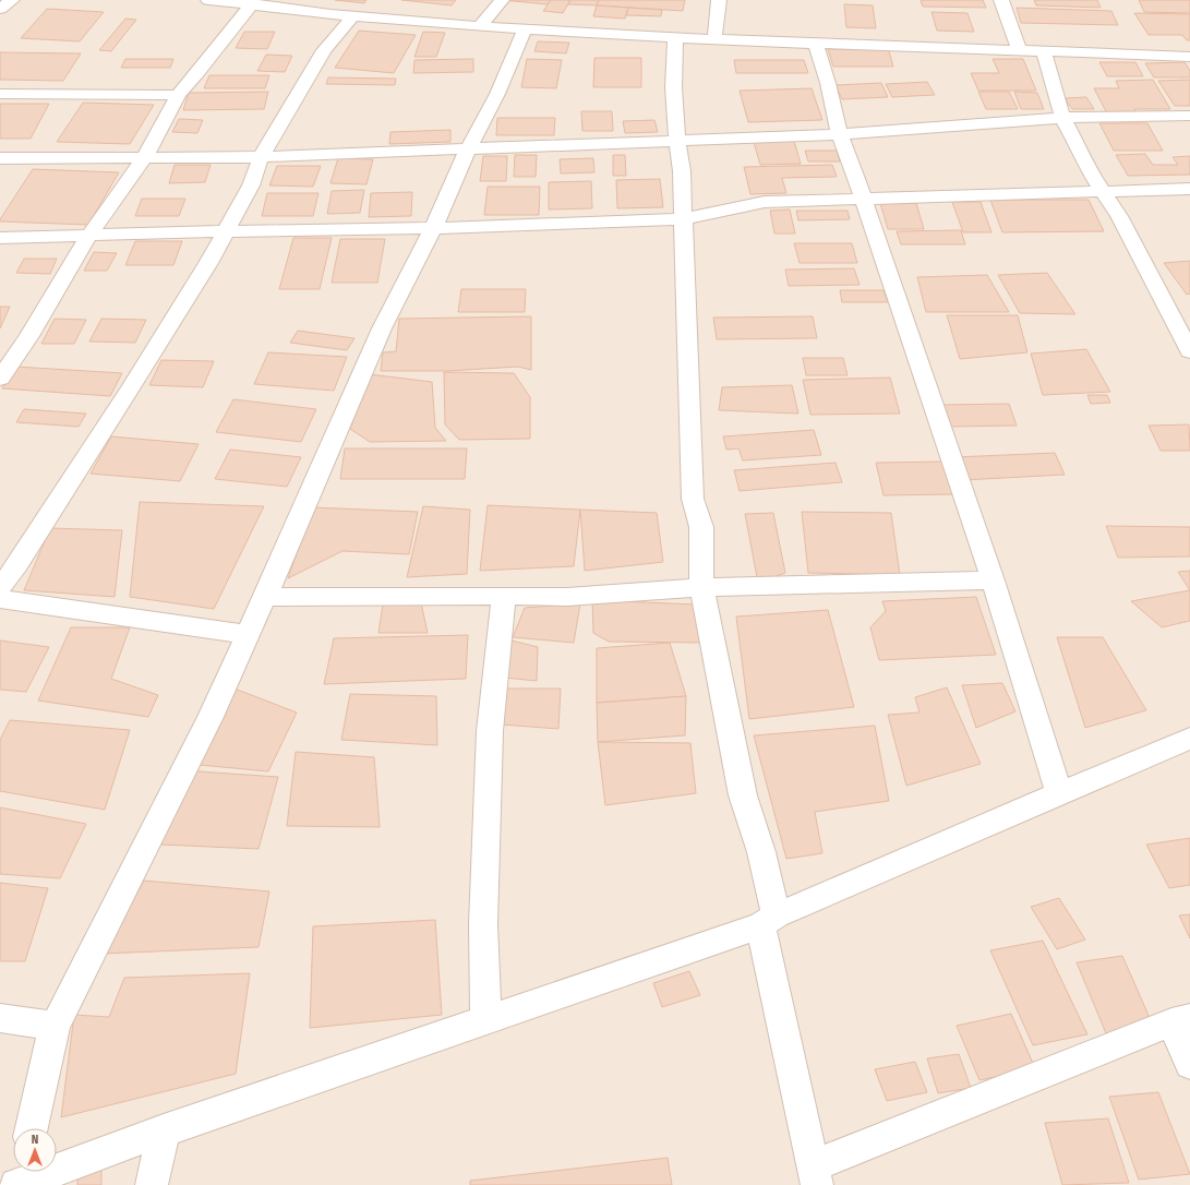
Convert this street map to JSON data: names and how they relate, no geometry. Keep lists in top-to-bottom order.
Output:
{
  "north": "top"
}
